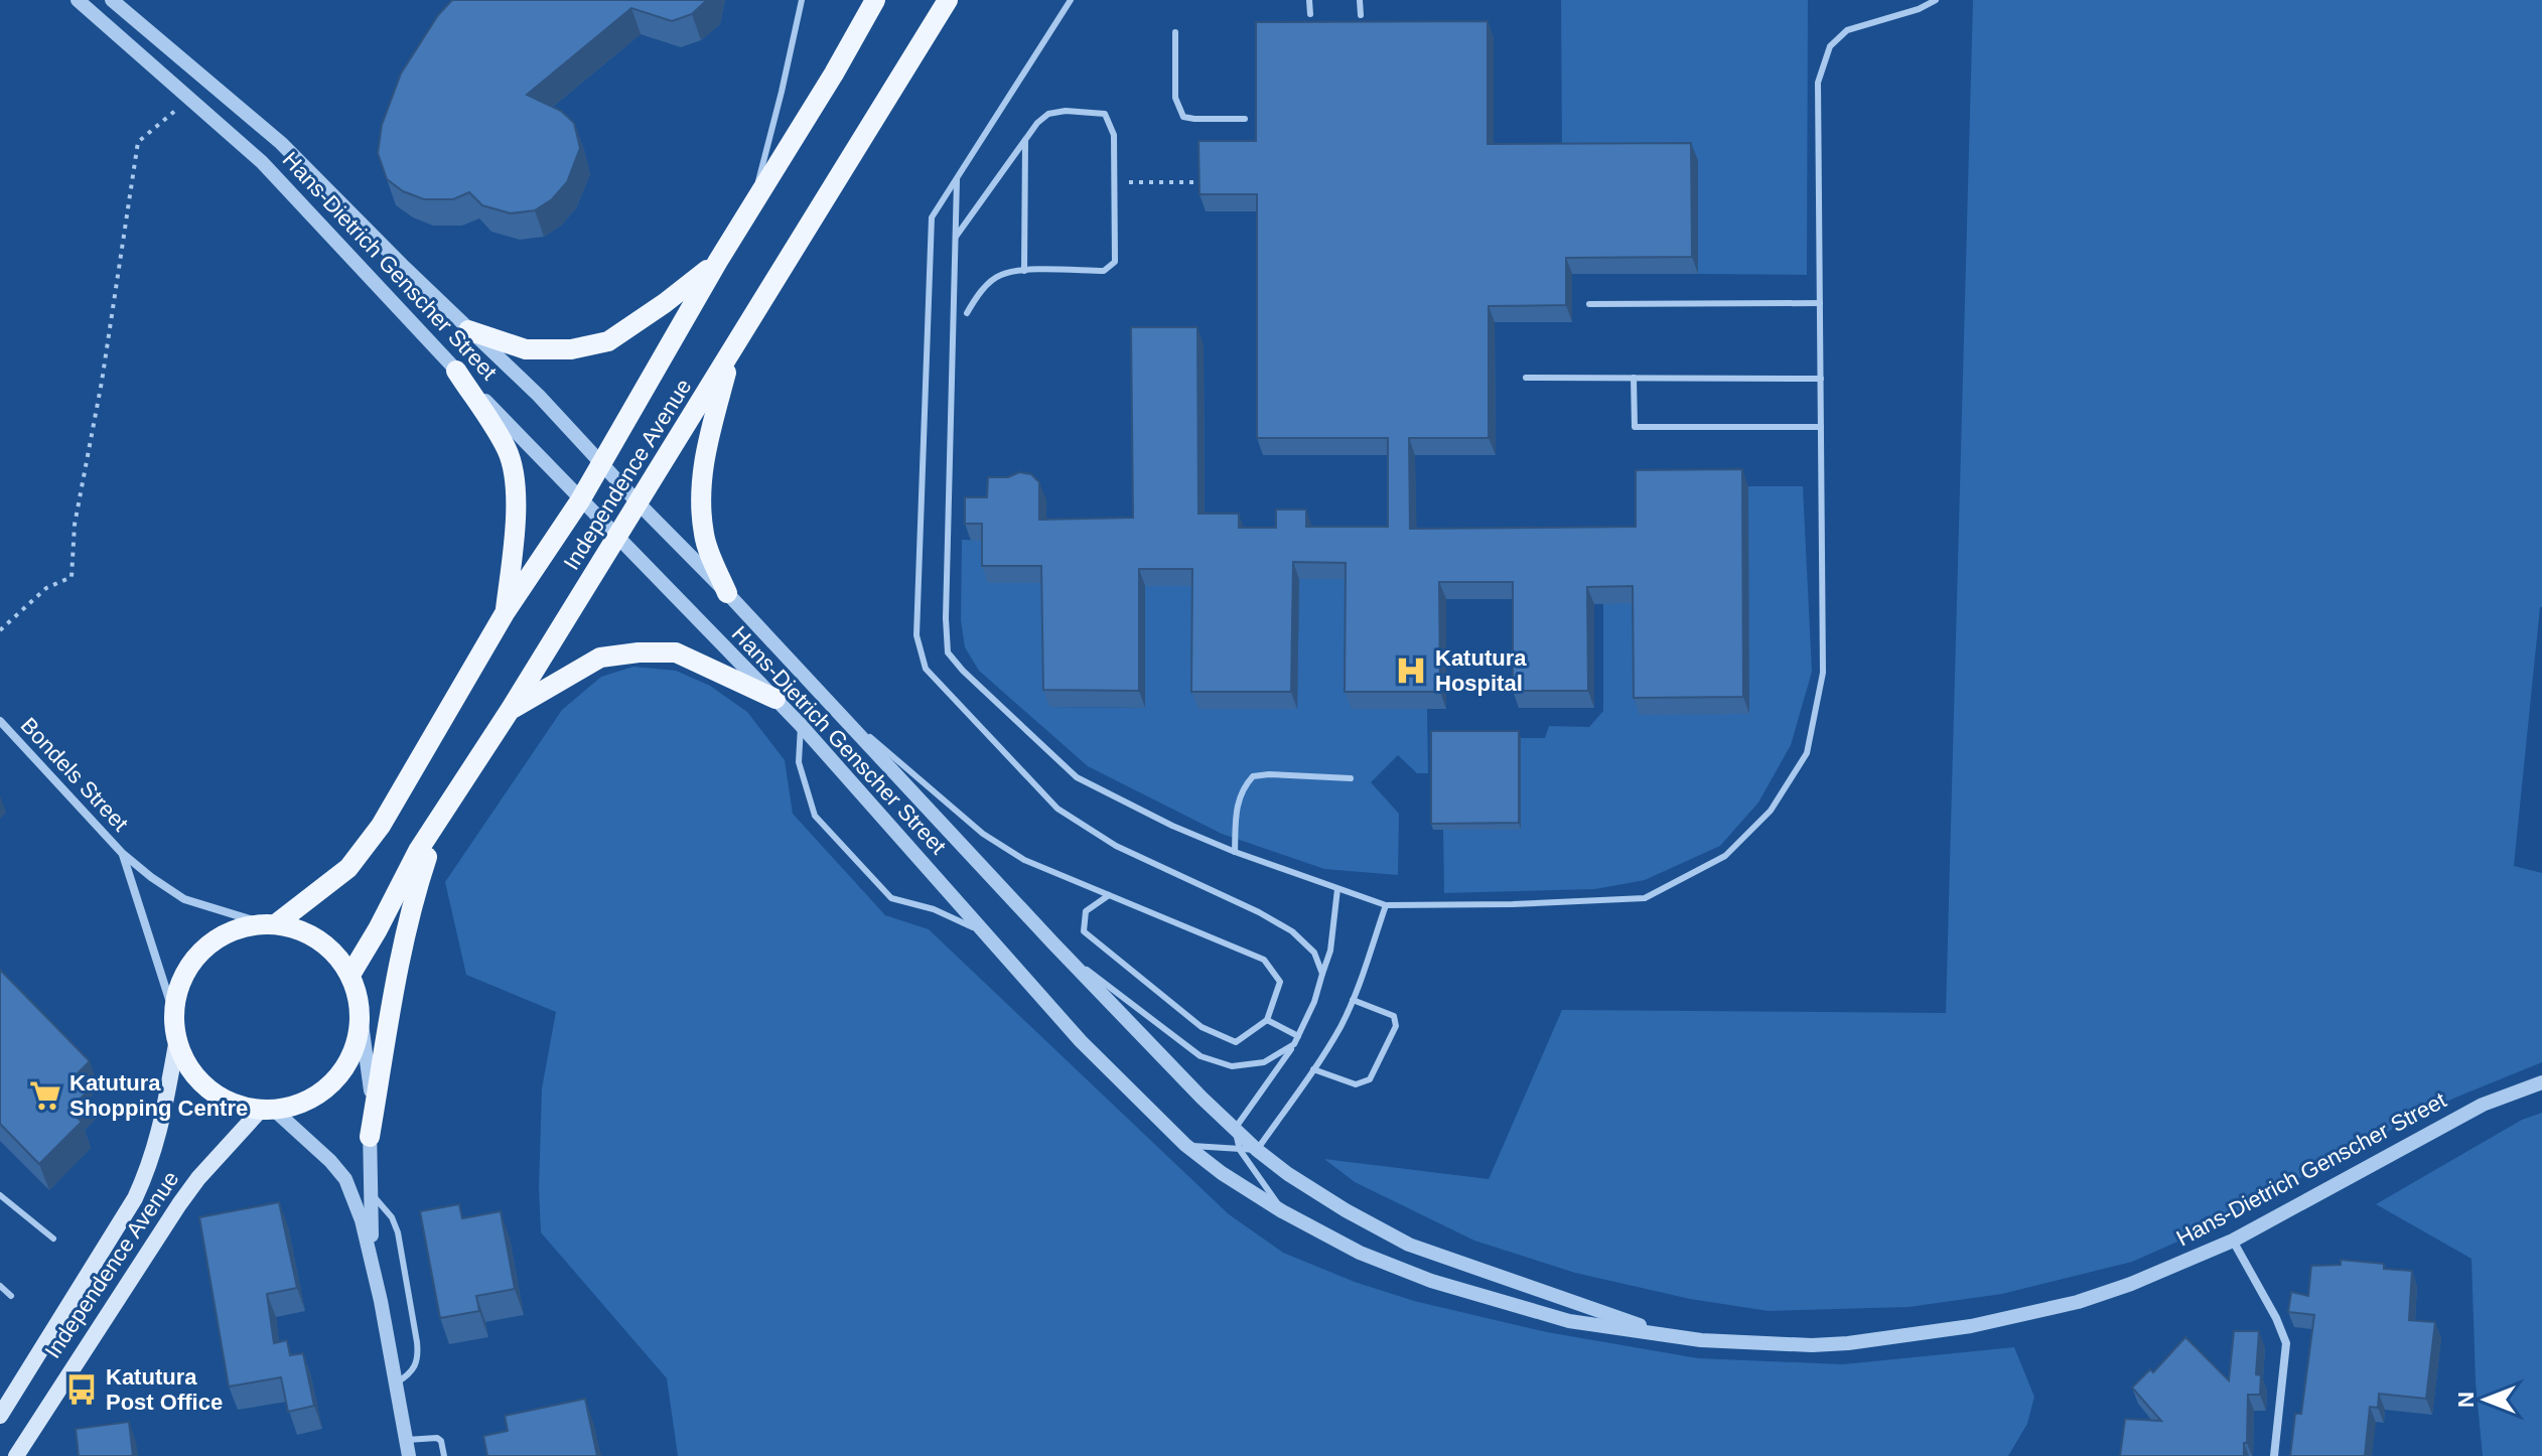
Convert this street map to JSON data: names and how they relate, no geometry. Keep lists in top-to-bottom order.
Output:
{
  "streets": {
    "main road": ["Independence Avenue"],
    "street": ["Hans-Dietrich Genscher Street", "Bondels Street"]
  },
  "crossings": [
    ["Hans-Dietrich Genscher Street", "Independence Avenue"],
    ["Independence Avenue", "Bondels Street"]
  ],
  "places": {
    "hospital": ["Katutura Hospital"],
    "supermarket": ["Katutura Shopping Centre"],
    "bus stop": ["Katutura Post Office"]
  },
  "north": "left"
}
